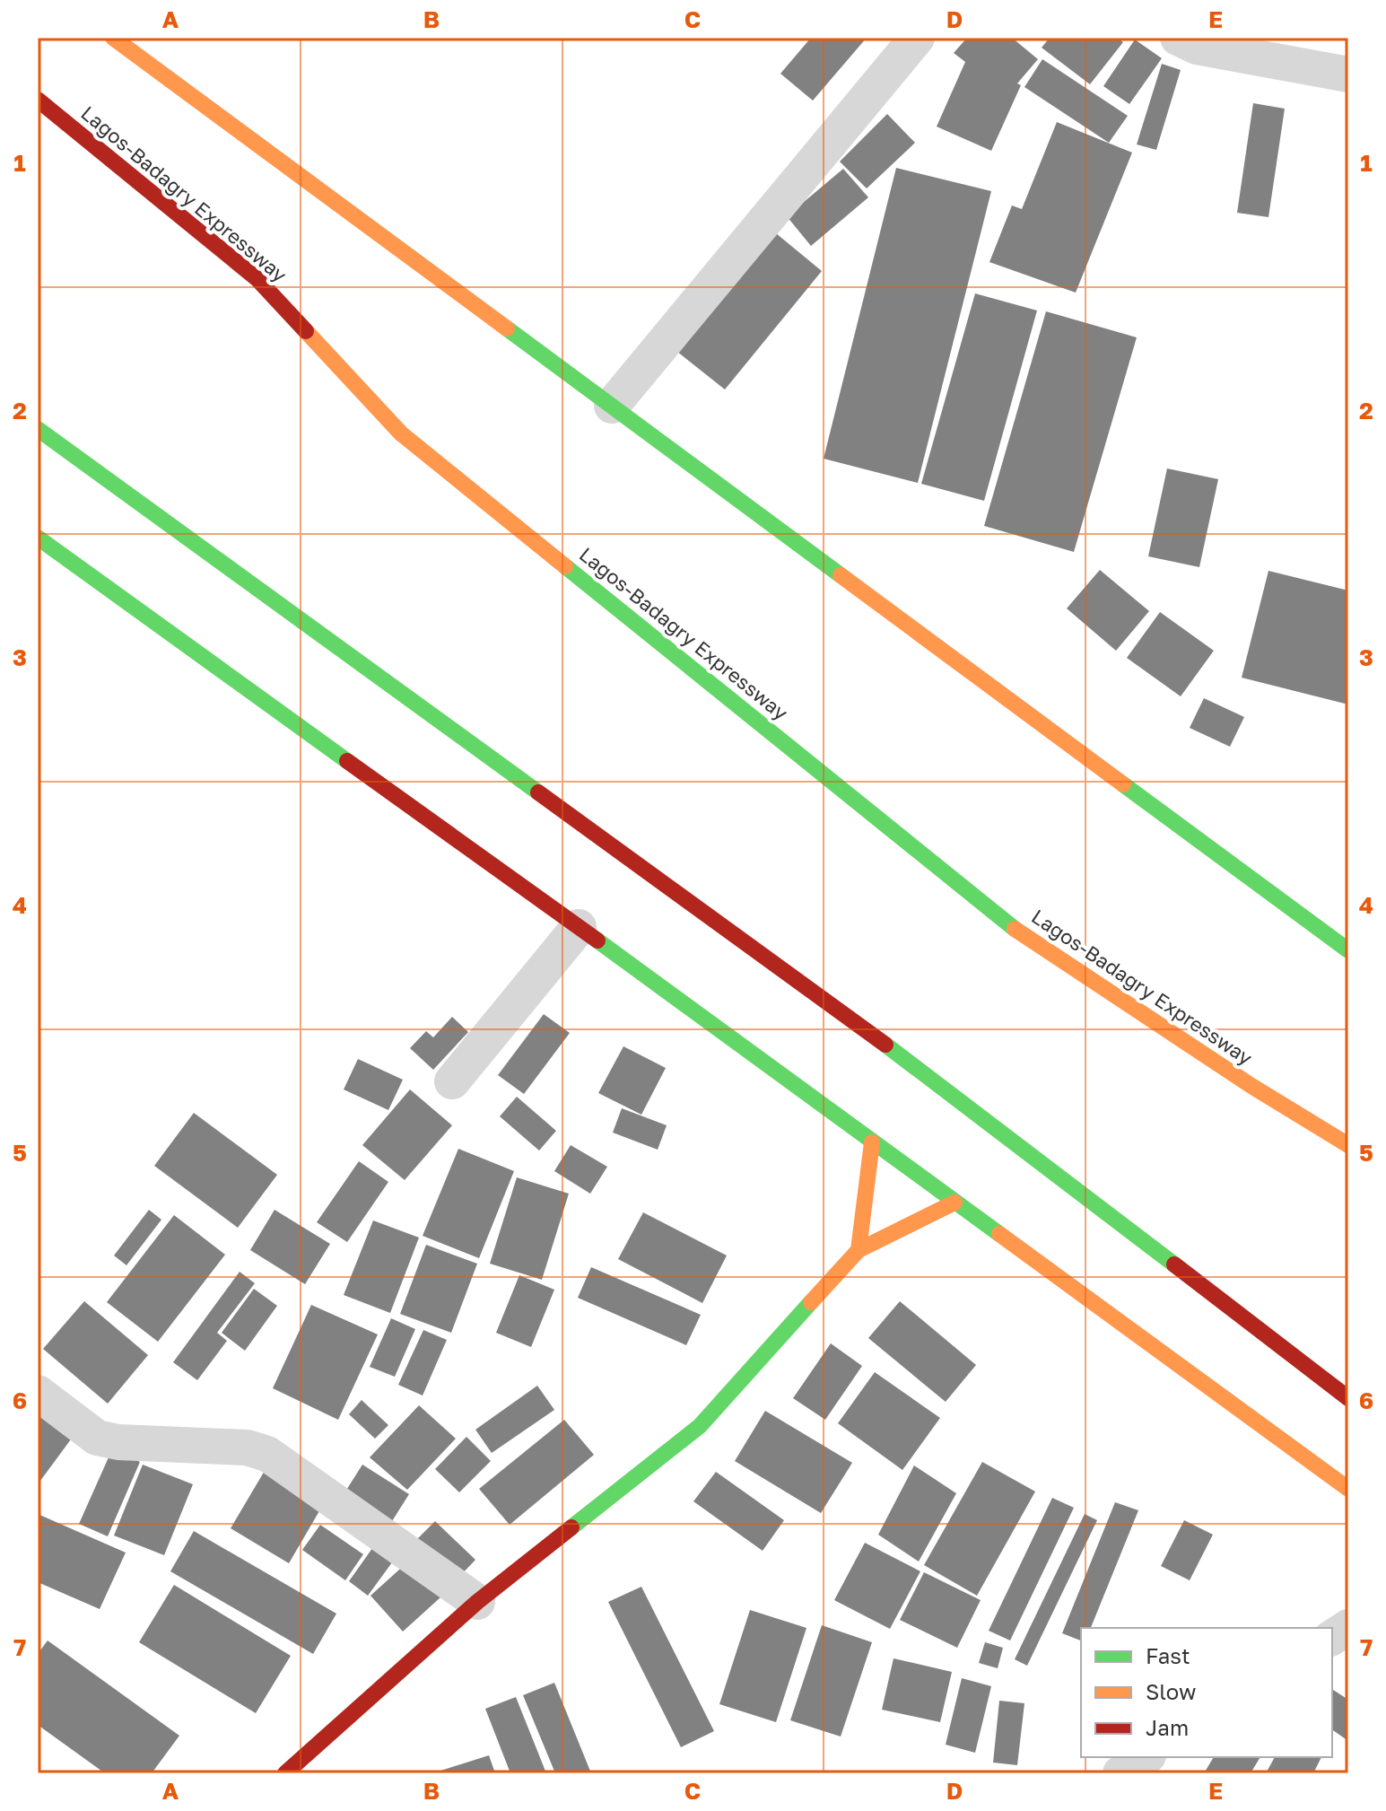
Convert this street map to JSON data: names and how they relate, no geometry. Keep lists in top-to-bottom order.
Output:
{
  "streets": {
    "main road": ["Lagos-Badagry Expressway"]
  },
  "legend": ["Fast", "Slow", "Jam"],
  "grid": {
    "columns": [
      "A",
      "B",
      "C",
      "D",
      "E"
    ],
    "rows": [
      "1",
      "2",
      "3",
      "4",
      "5",
      "6",
      "7"
    ]
  }
}
